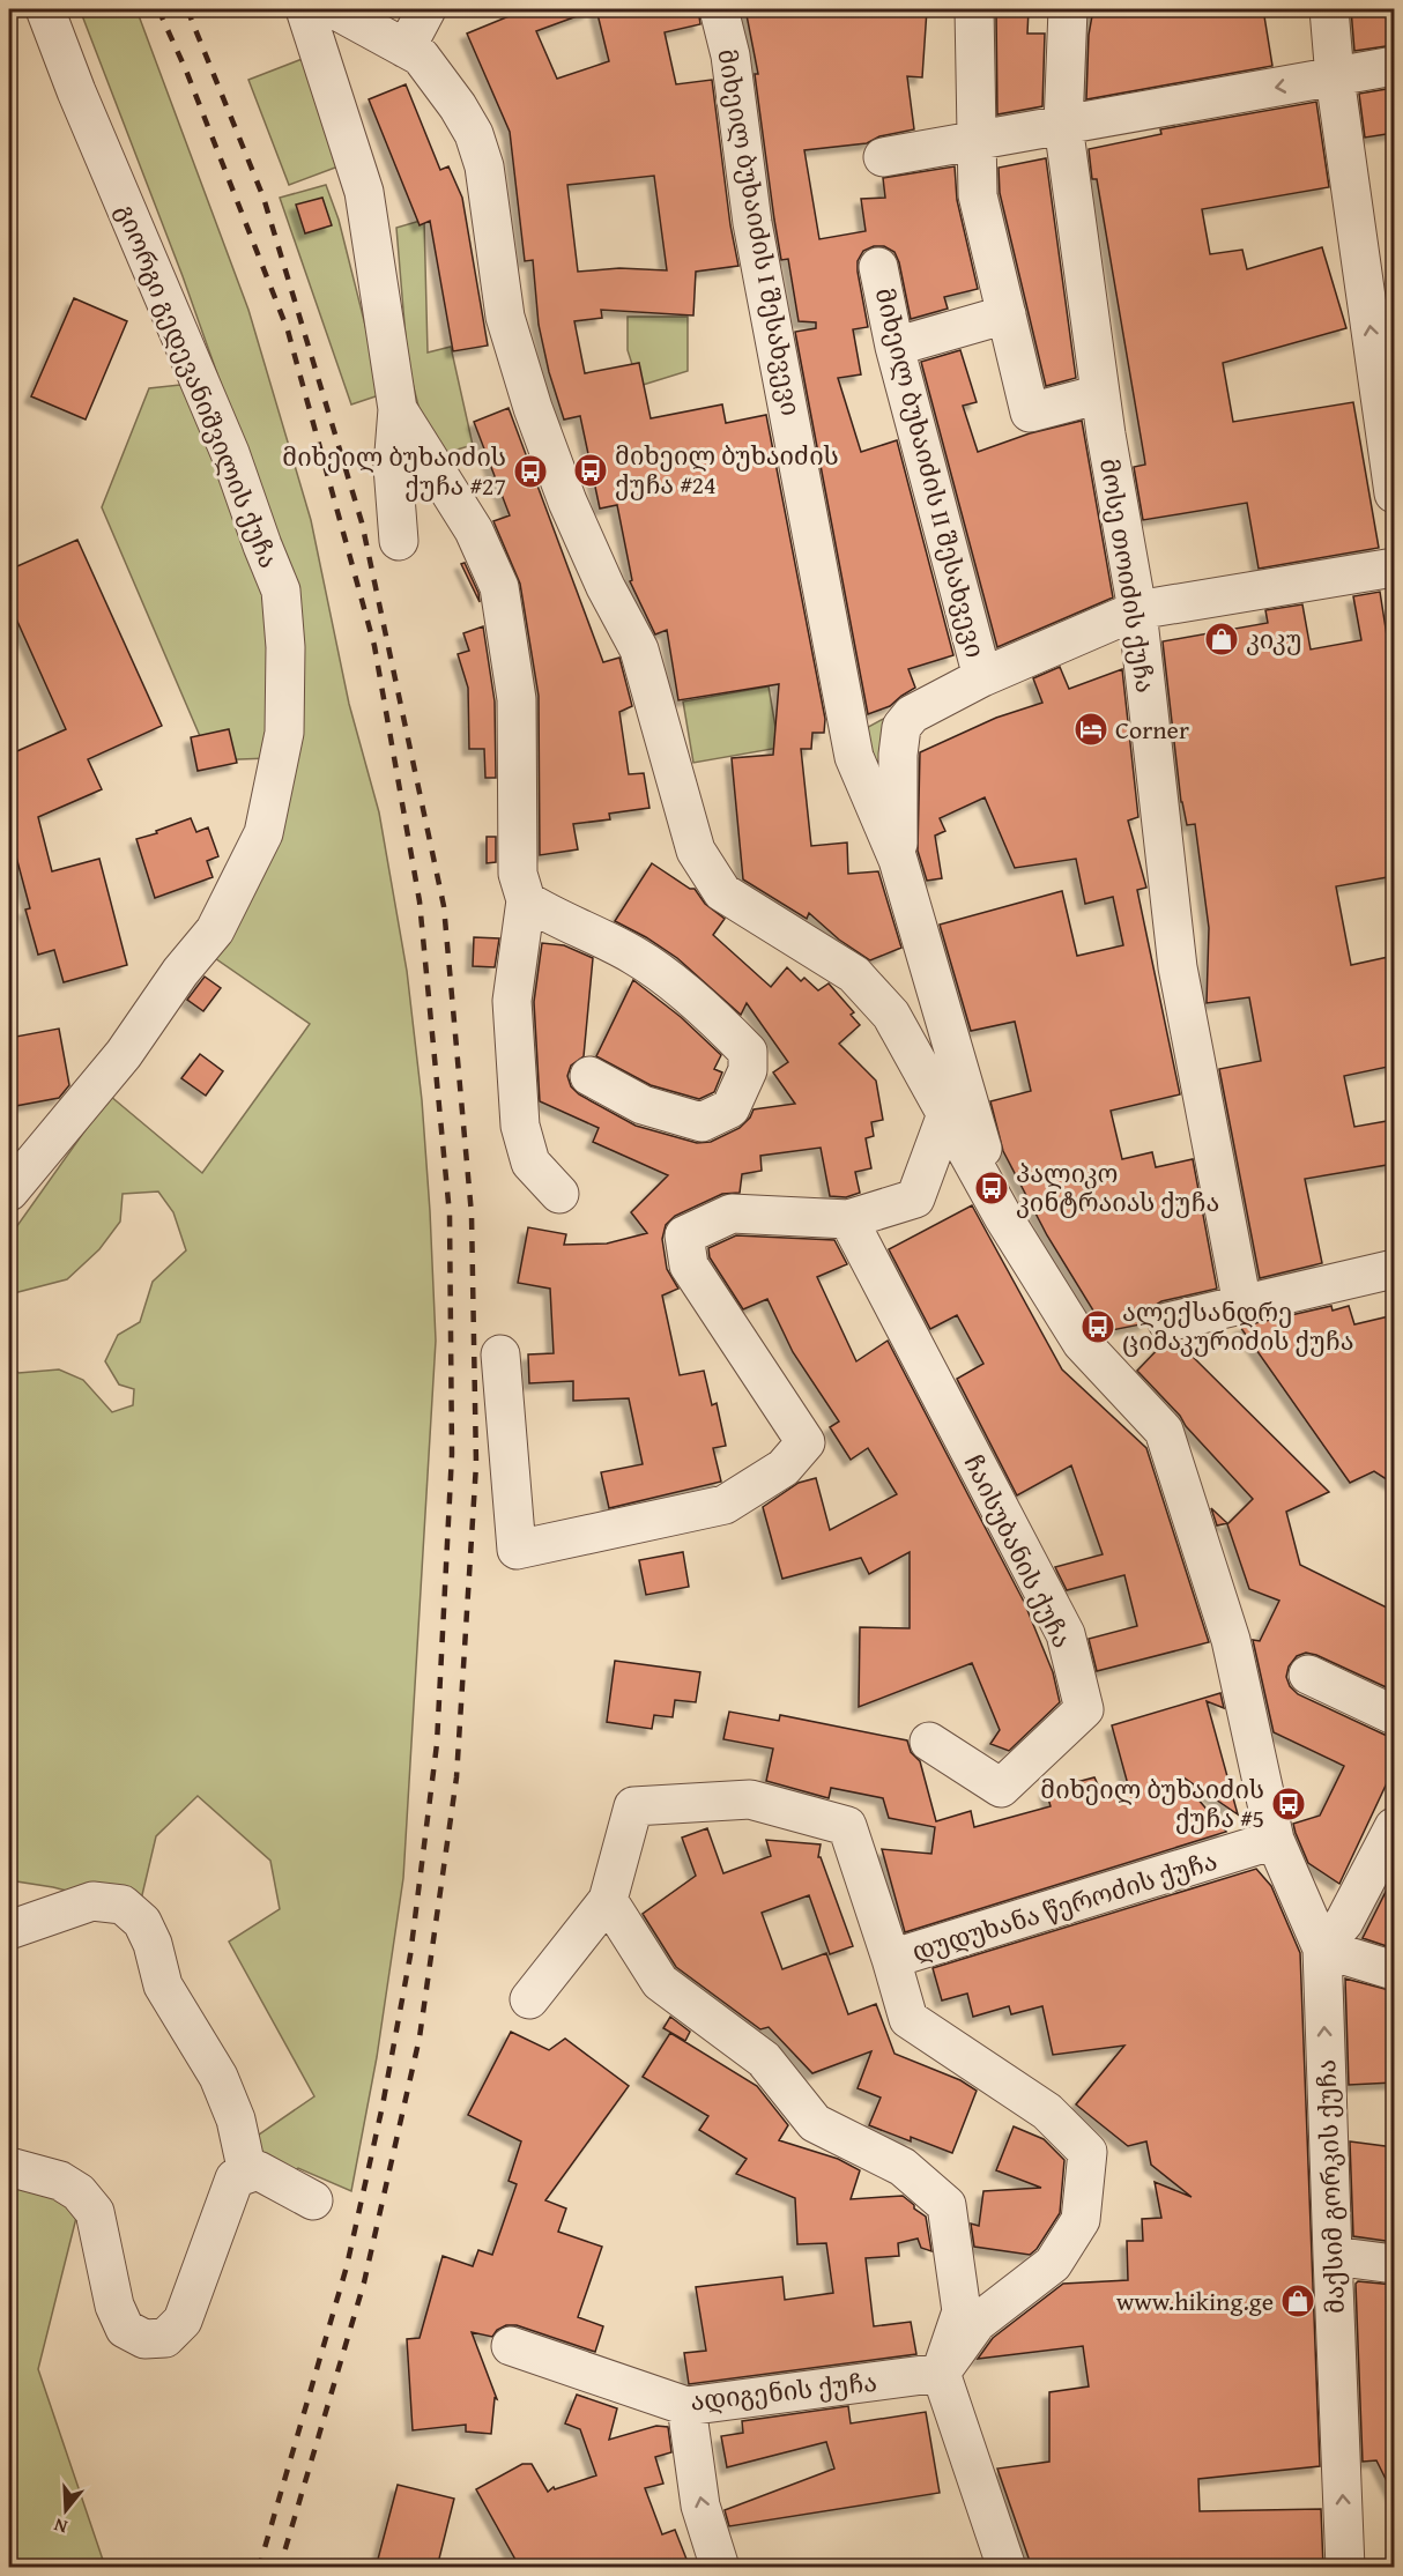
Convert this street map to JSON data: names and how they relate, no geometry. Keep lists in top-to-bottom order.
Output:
{
  "streets": {
    "street": [
      "მიხეილ ბუხაიძის I შესახვევი",
      "გიორგი გედევანიშვილის ქუჩა",
      "მიხეილ ბუხაიძის II შესახვევი",
      "მოსე თოიძის ქუჩა",
      "ჩაისუბანის ქუჩა",
      "დუდუხანა წეროძის ქუჩა",
      "მაქსიმ გორკის ქუჩა",
      "ადიგენის ქუჩა"
    ]
  },
  "one_way": ["მაქსიმ გორკის ქუჩა"],
  "places": {
    "bus stop": [
      "მიხეილ ბუხაიძის ქუჩა #24",
      "მიხეილ ბუხაიძის ქუჩა #27",
      "პალიკო კინტრაიას ქუჩა",
      "ალექსანდრე ციმაკურიძის ქუჩა",
      "მიხეილ ბუხაიძის ქუჩა #5"
    ],
    "shop": ["კიკუ", "www.hiking.ge"],
    "hotel": ["Corner"]
  },
  "north": "bottom"
}
